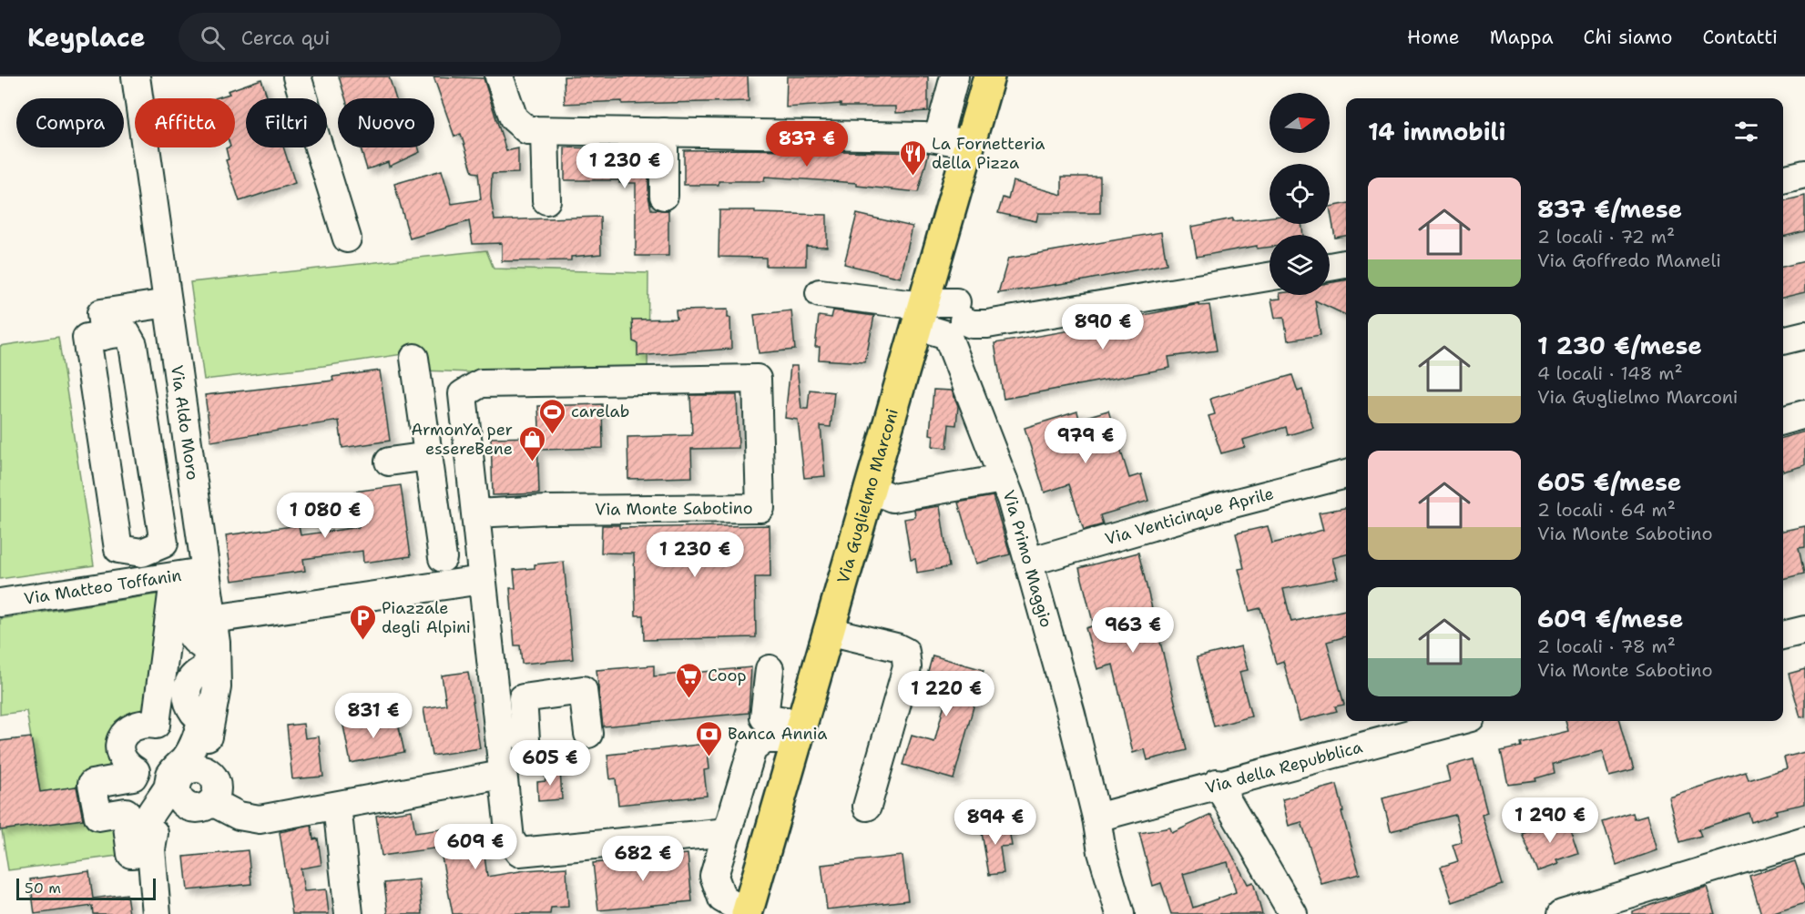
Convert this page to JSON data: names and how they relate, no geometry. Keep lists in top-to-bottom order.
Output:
{
  "streets": {
    "main road": ["Via Guglielmo Marconi"],
    "street": [
      "Via Aldo Moro",
      "Via Monte Sabotino",
      "Via Venticinque Aprile",
      "Via Primo Maggio",
      "Via Matteo Toffanin",
      "Via della Repubblica"
    ]
  },
  "crossings": [
    ["Via Aldo Moro", "Via Matteo Toffanin"],
    ["Via Guglielmo Marconi", "Via Primo Maggio"],
    ["Via Venticinque Aprile", "Via Primo Maggio"],
    ["Via Primo Maggio", "Via della Repubblica"]
  ],
  "places": {
    "restaurant": ["La Fornetteria della Pizza"],
    "sports": ["carelab"],
    "shop": ["ArmonYa per essereBene"],
    "parking": ["Piazzale degli Alpini"],
    "supermarket": ["Coop"],
    "bank": ["Banca Annia"]
  },
  "scale_bar": "50 m",
  "north": "right",
  "page": {
    "header": "Keyplace",
    "search": "Cerca qui",
    "nav": [
      "Home",
      "Mappa",
      "Chi siamo",
      "Contatti"
    ],
    "chip": [
      "Compra",
      "Affitta",
      "Filtri",
      "Nuovo"
    ],
    "heading": "14 immobili",
    "price": [
      "837 €",
      "1 230 €",
      "890 €",
      "979 €",
      "1 080 €",
      "1 230 €",
      "963 €",
      "1 220 €",
      "831 €",
      "605 €",
      "1 290 €",
      "894 €",
      "609 €",
      "682 €"
    ],
    "list": [
      {
        "name": "837 €/mese",
        "note": "2 locali · 72 m² · Via Goffredo Mameli"
      },
      {
        "name": "1 230 €/mese",
        "note": "4 locali · 148 m² · Via Guglielmo Marconi"
      },
      {
        "name": "605 €/mese",
        "note": "2 locali · 64 m² · Via Monte Sabotino"
      },
      {
        "name": "609 €/mese",
        "note": "2 locali · 78 m² · Via Monte Sabotino"
      }
    ],
    "scale": "50 m"
  }
}
